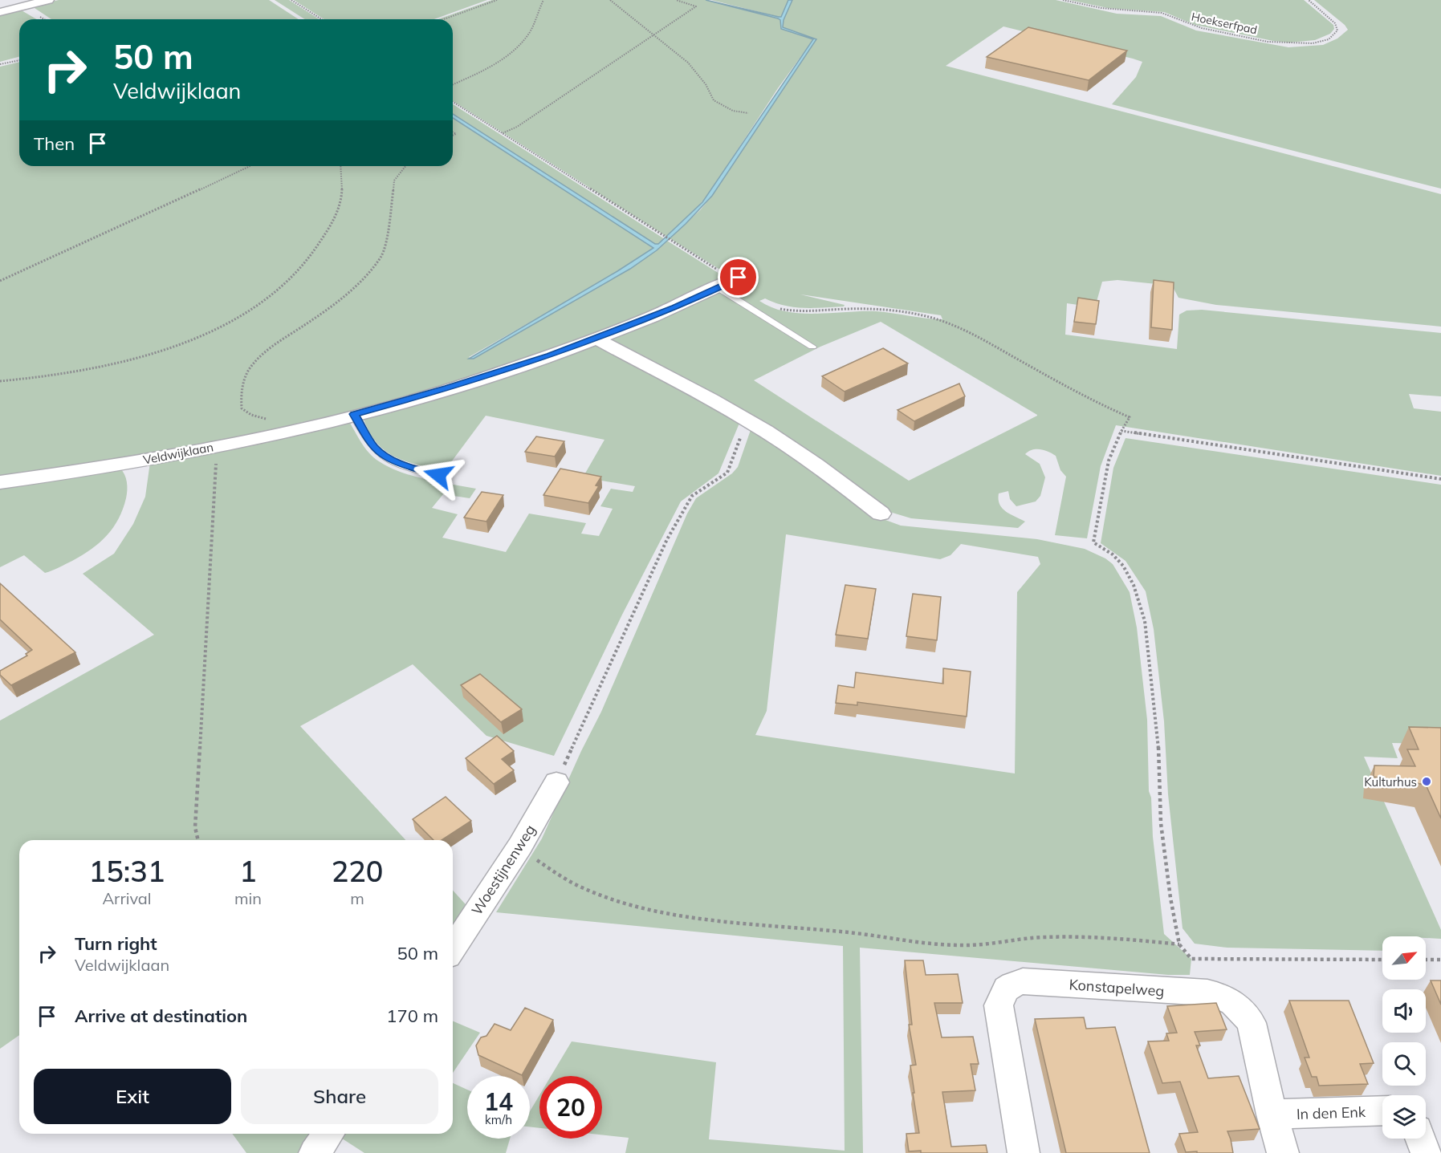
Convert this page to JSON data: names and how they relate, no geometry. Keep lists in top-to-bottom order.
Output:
{
  "streets": {
    "street": [
      "Veldwijklaan",
      "Woestijnenweg",
      "Konstapelweg",
      "In den Enk"
    ],
    "path": ["Hoekserfpad"]
  },
  "crossings": [
    ["Konstapelweg", "In den Enk"]
  ],
  "places": ["Kulturhus"],
  "north": "top right",
  "page": {
    "turn": ["50 m", "Veldwijklaan"],
    "then": "Then",
    "eta": [
      "15:31",
      "Arrival",
      "1",
      "min",
      "220",
      "m"
    ],
    "list": [
      {
        "name": "Turn right",
        "note": "Veldwijklaan",
        "value": "50 m"
      },
      {
        "name": "Arrive at destination",
        "value": "170 m"
      }
    ],
    "buttons": ["Exit", "Share"],
    "speed": "14 km/h",
    "limit": "20"
  }
}
